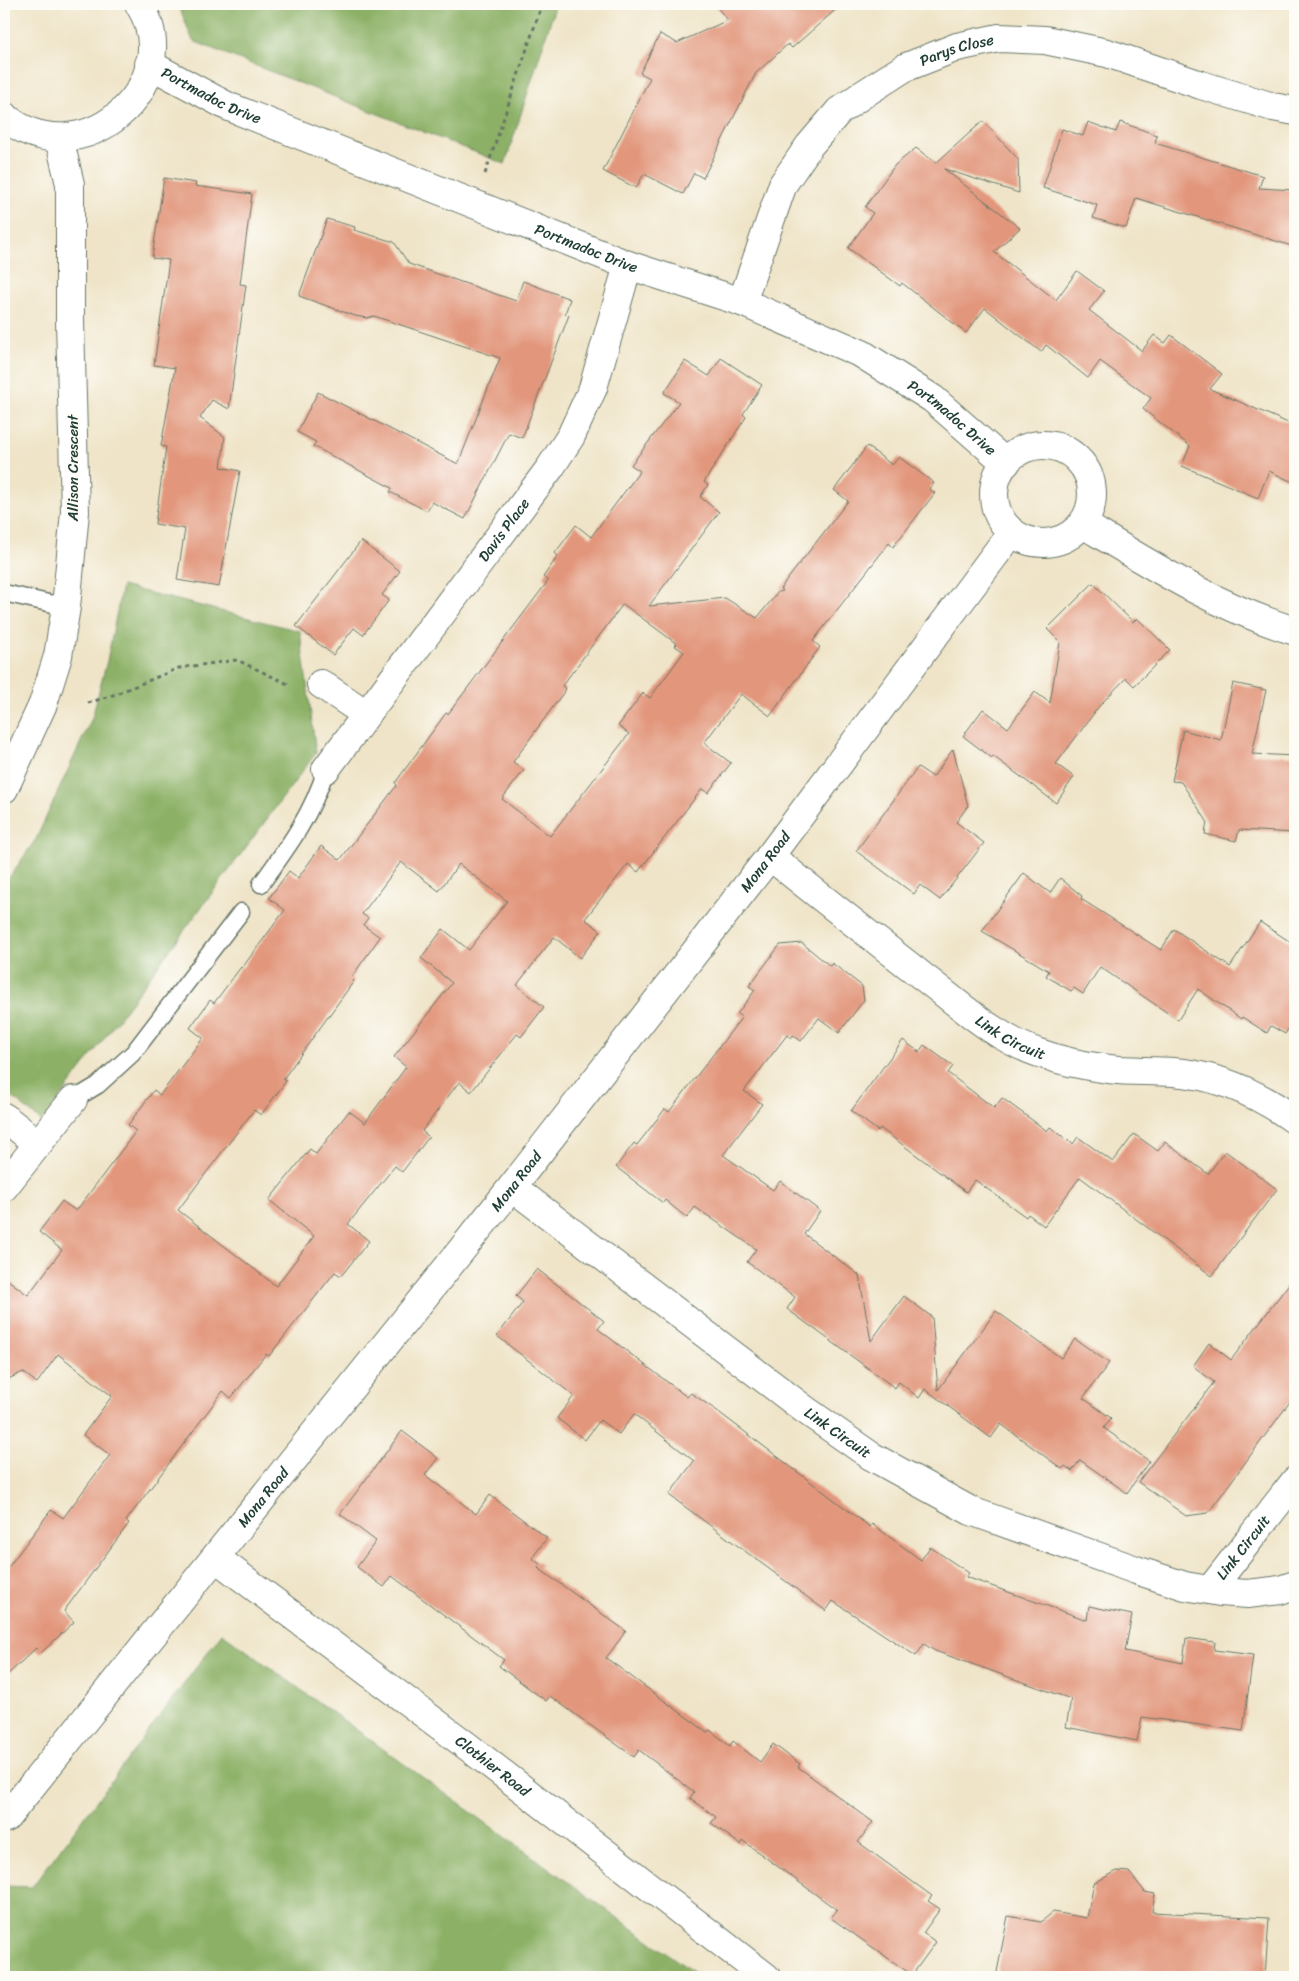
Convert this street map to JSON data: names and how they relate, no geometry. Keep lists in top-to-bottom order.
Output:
{
  "streets": {
    "street": [
      "Parys Close",
      "Portmadoc Drive",
      "Allison Crescent",
      "Davis Place",
      "Mona Road",
      "Link Circuit",
      "Clothier Road"
    ]
  },
  "crossings": [
    ["Parys Close", "Portmadoc Drive"],
    ["Portmadoc Drive", "Davis Place"],
    ["Portmadoc Drive", "Mona Road"],
    ["Mona Road", "Link Circuit"],
    ["Mona Road", "Clothier Road"]
  ]
}
